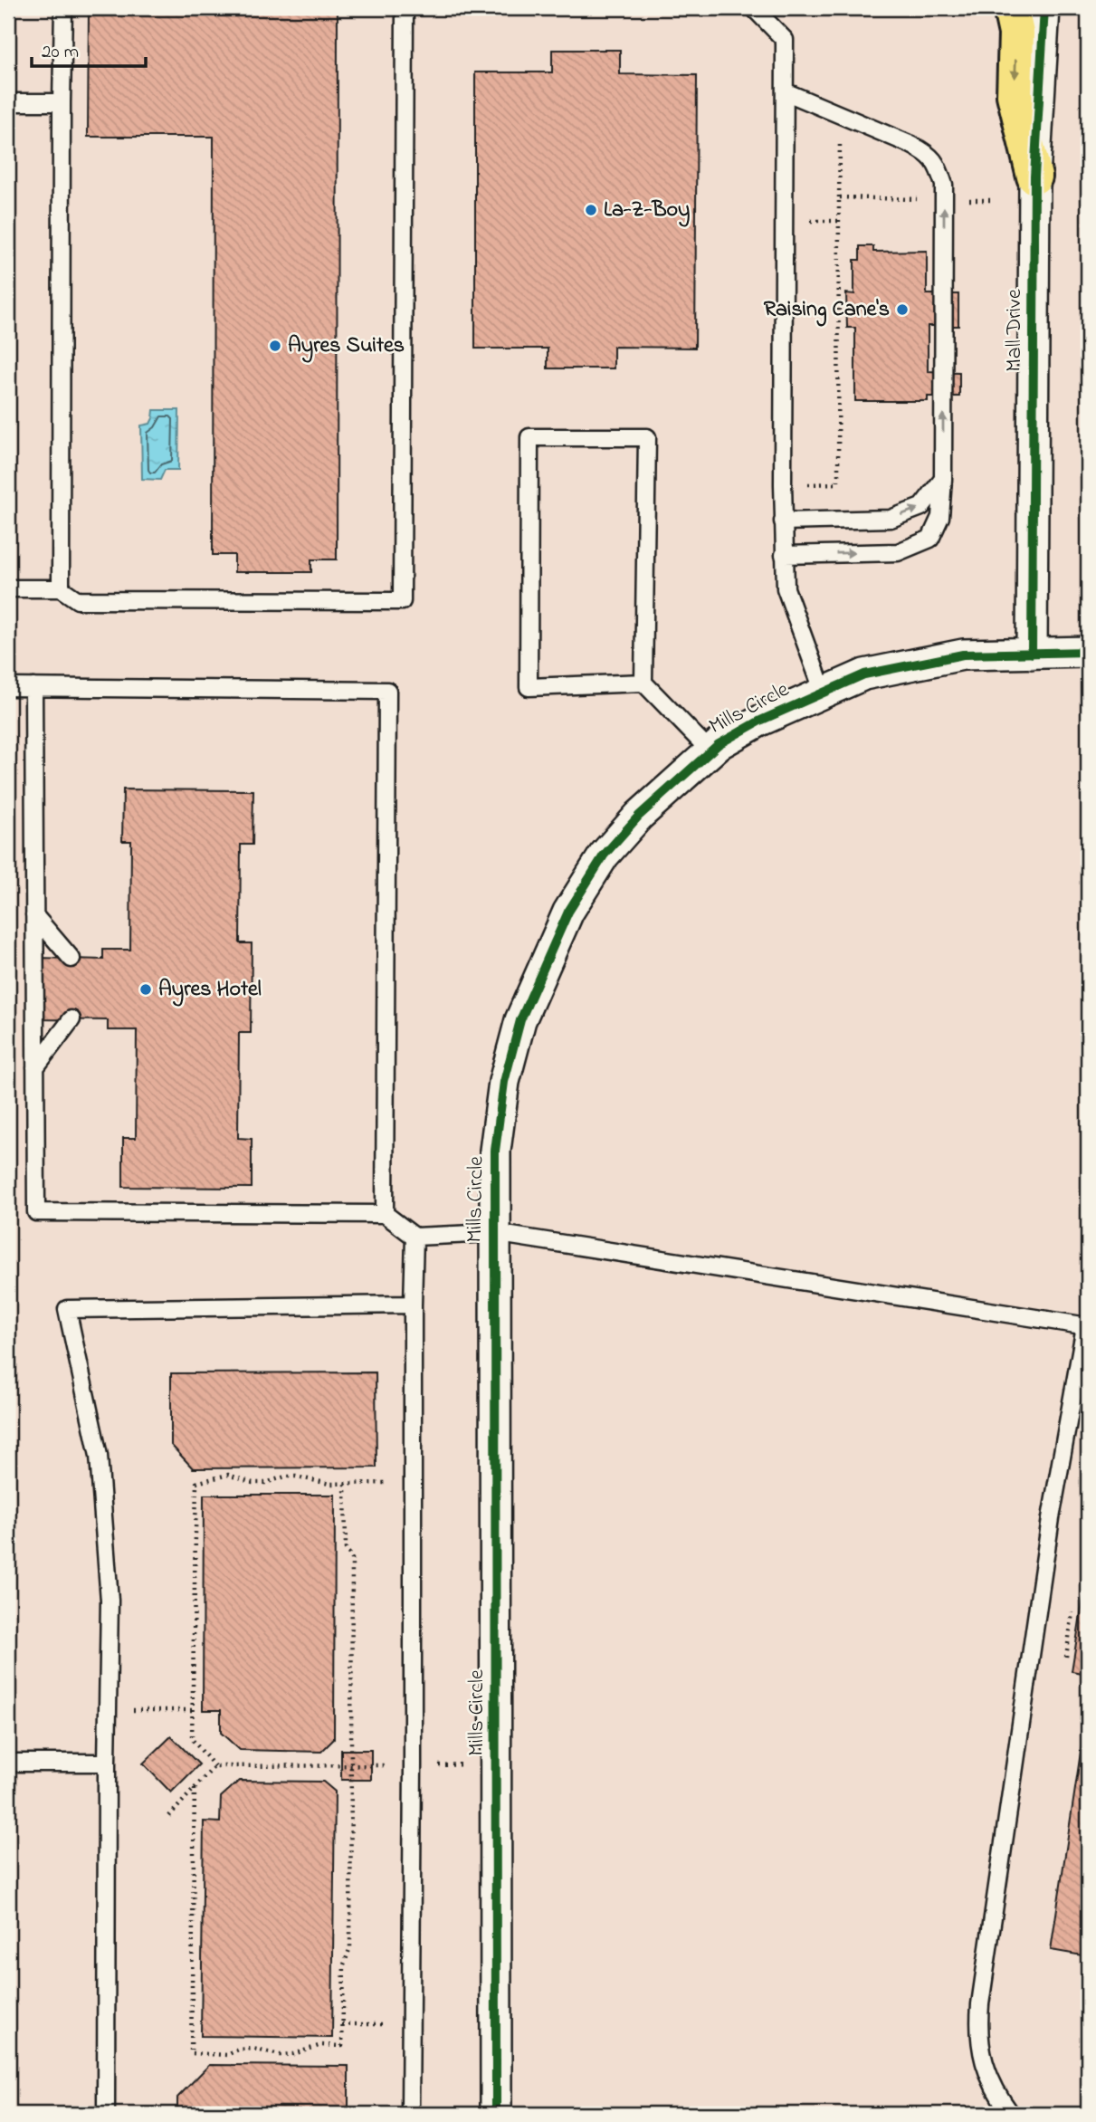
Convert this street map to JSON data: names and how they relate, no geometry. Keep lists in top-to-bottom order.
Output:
{
  "streets": {
    "street": ["Mall Drive", "Mills Circle"]
  },
  "crossings": [
    ["Mall Drive", "Mills Circle"]
  ],
  "places": [
    "La-Z-Boy",
    "Raising Cane's",
    "Ayres Suites",
    "Ayres Hotel"
  ],
  "scale_bar": "20 m"
}
